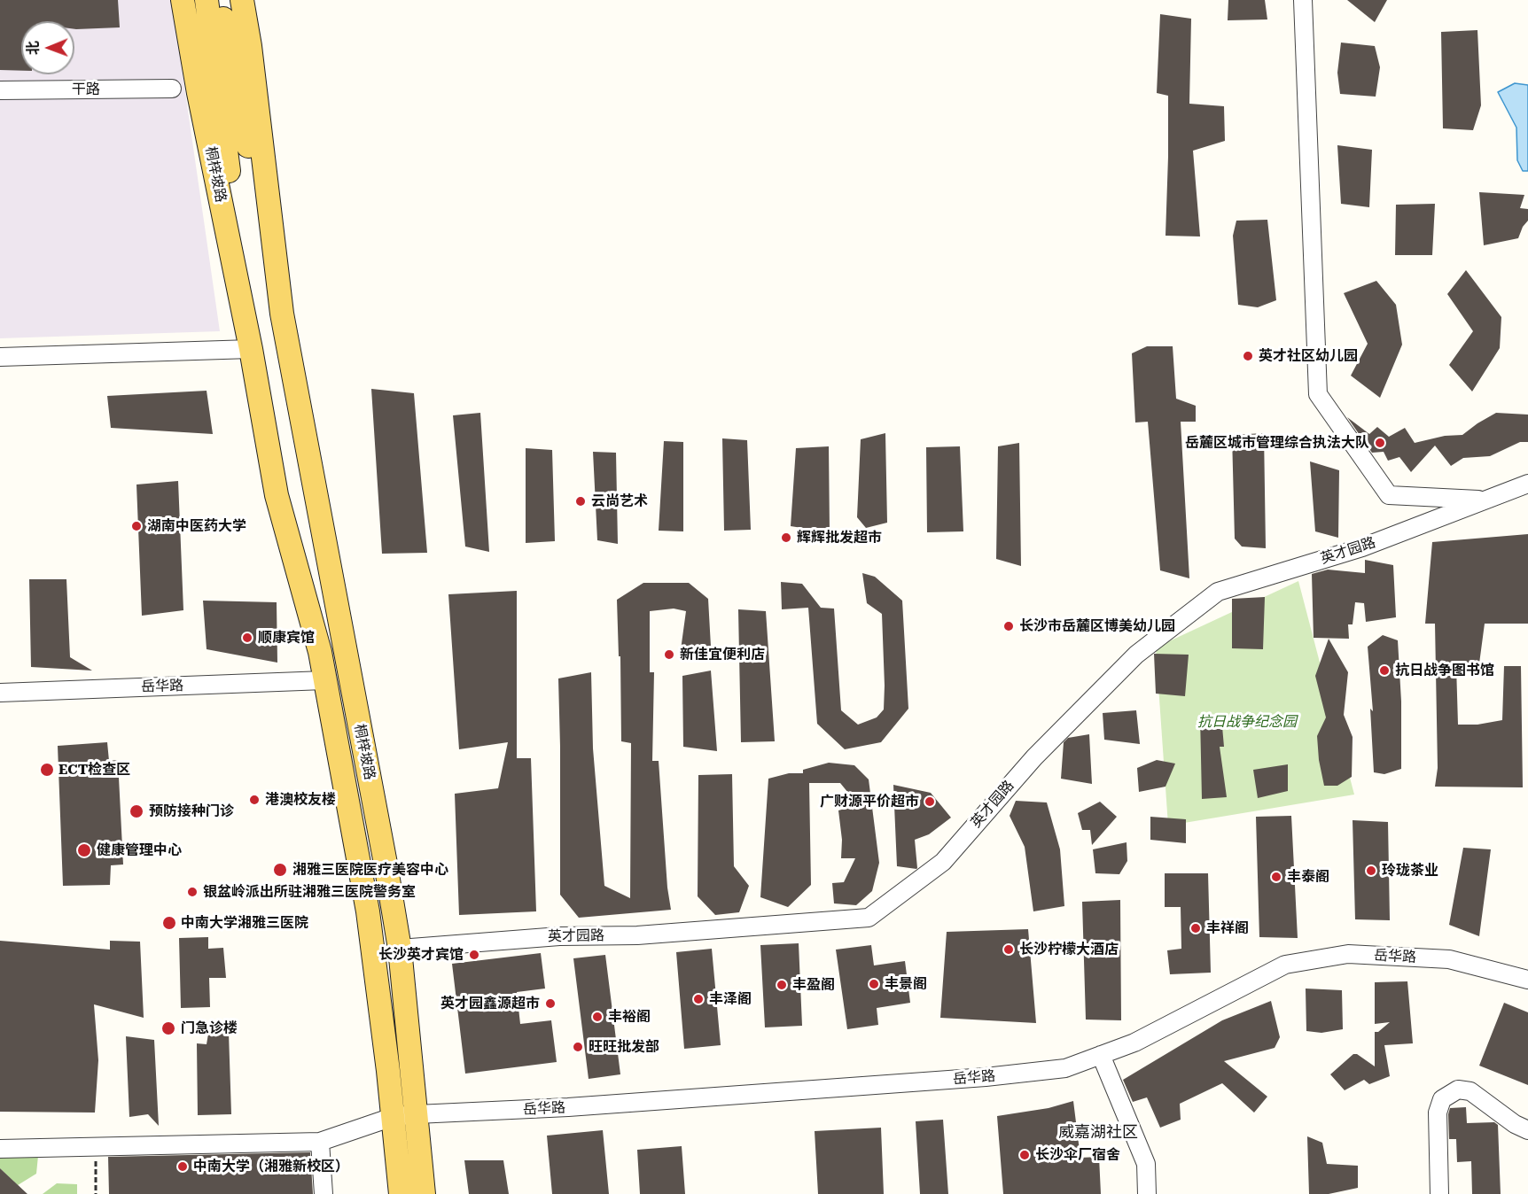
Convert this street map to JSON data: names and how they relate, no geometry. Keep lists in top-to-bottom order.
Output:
{
  "streets": {
    "main road": ["桐梓坡路"],
    "street": ["干路", "英才园路", "岳华路"]
  },
  "crossings": [
    ["桐梓坡路", "英才园路"],
    ["桐梓坡路", "岳华路"]
  ],
  "districts": ["威嘉湖社区"],
  "parks": ["抗日战争纪念园"],
  "places": [
    "英才社区幼儿园",
    "岳麓区城市管理综合执法大队",
    "云尚艺术",
    "湖南中医药大学",
    "辉辉批发超市",
    "长沙市岳麓区博美幼儿园",
    "顺康宾馆",
    "新佳宜便利店",
    "抗日战争图书馆",
    "ECT检查区",
    "港澳校友楼",
    "广财源平价超市",
    "预防接种门诊",
    "健康管理中心",
    "湘雅三医院医疗美容中心",
    "玲珑茶业",
    "丰泰阁",
    "银盆岭派出所驻湘雅三医院警务室",
    "中南大学湘雅三医院",
    "丰祥阁",
    "长沙柠檬大酒店",
    "长沙英才宾馆",
    "丰景阁",
    "丰盈阁",
    "丰泽阁",
    "英才园鑫源超市",
    "丰裕阁",
    "门急诊楼",
    "旺旺批发部",
    "长沙伞厂宿舍",
    "中南大学（湘雅新校区）"
  ],
  "north": "left"
}
